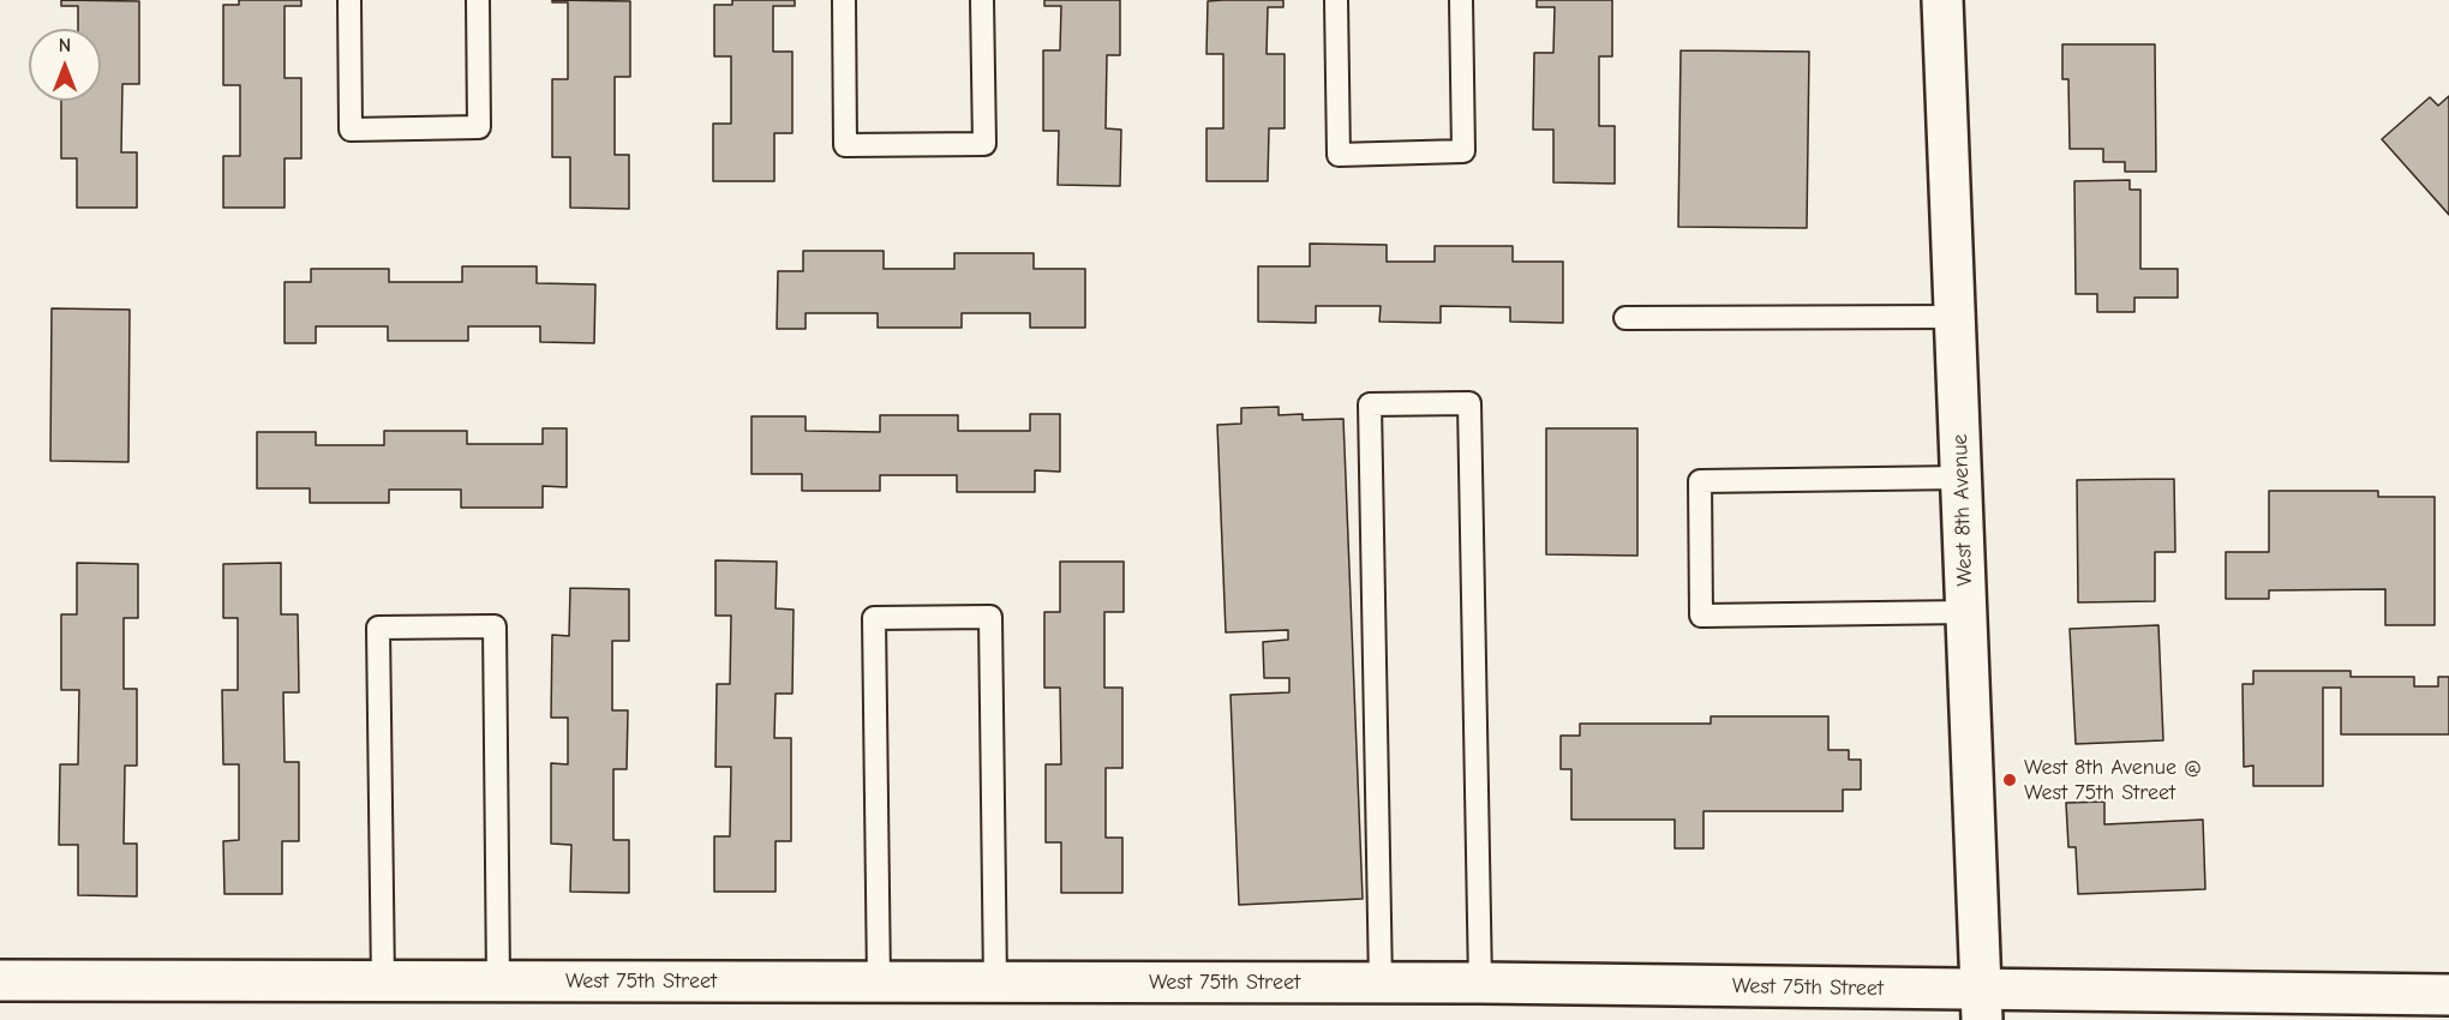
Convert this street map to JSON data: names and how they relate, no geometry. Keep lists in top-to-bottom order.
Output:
{
  "streets": {
    "street": ["West 8th Avenue", "West 75th Street"]
  },
  "crossings": [
    ["West 8th Avenue", "West 75th Street"]
  ],
  "places": ["West 8th Avenue @ West 75th Street"],
  "north": "top"
}
